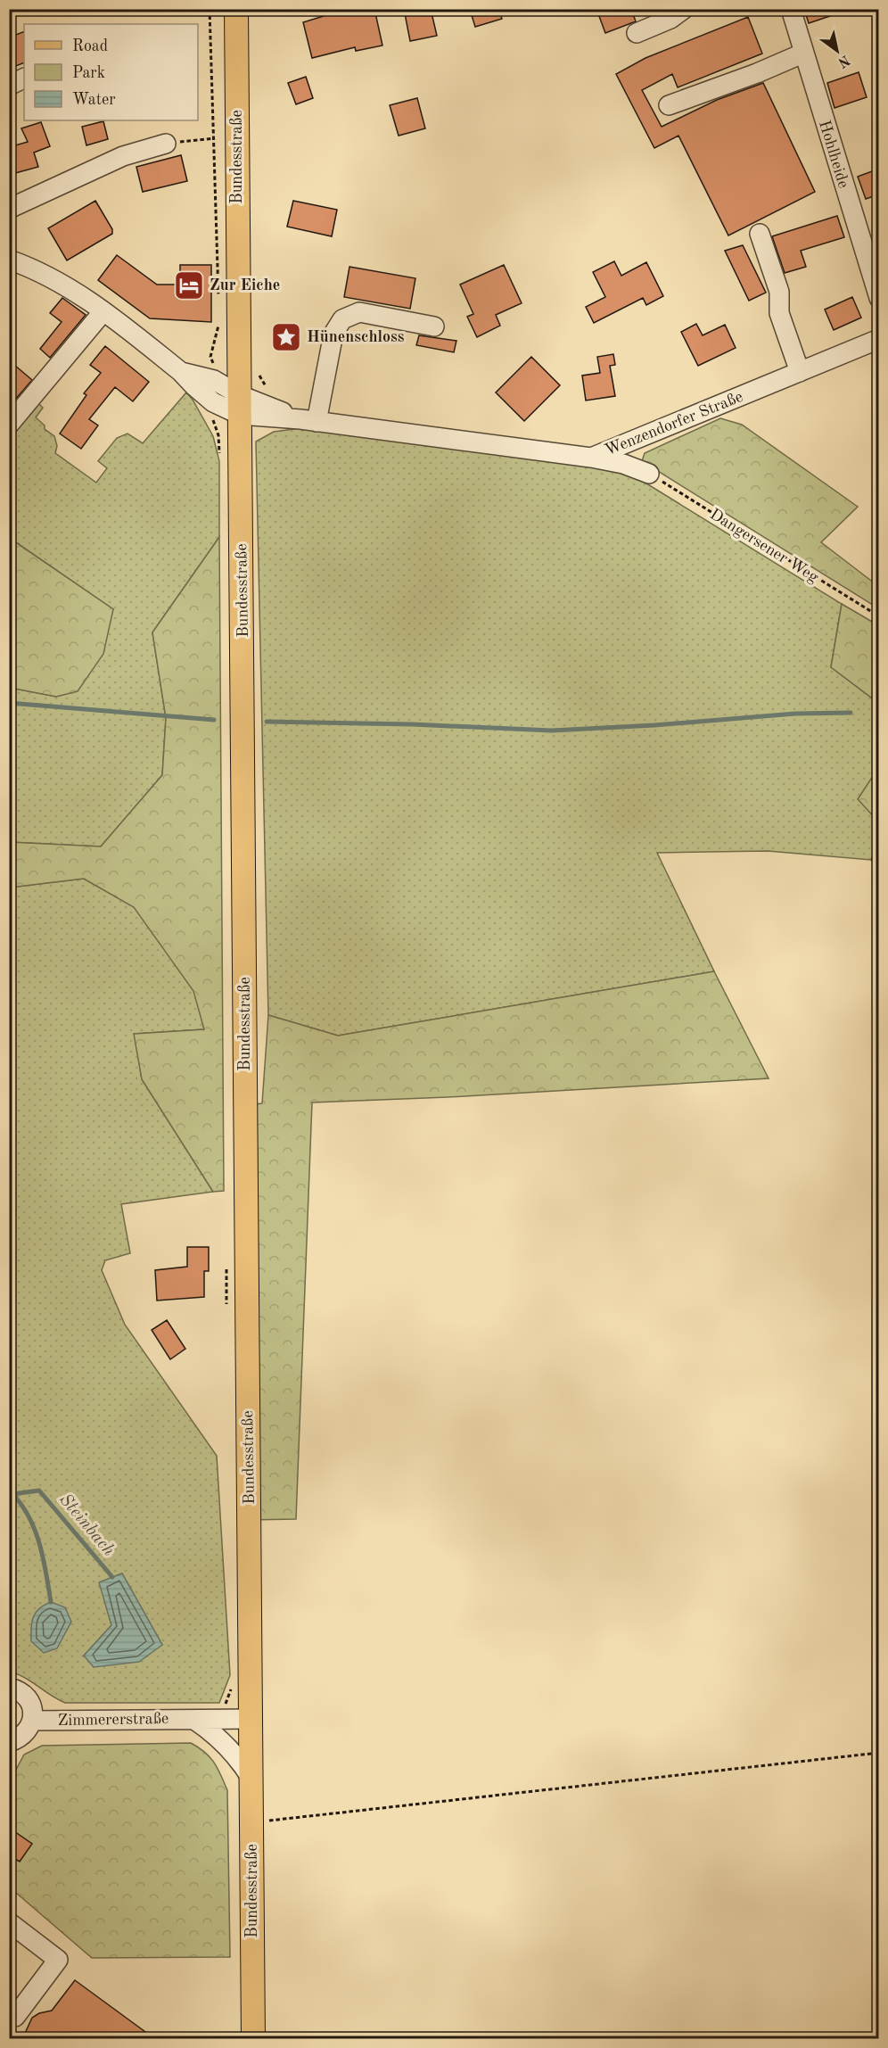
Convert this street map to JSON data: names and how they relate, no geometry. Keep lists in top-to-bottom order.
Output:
{
  "streets": {
    "main road": ["Bundesstraße"],
    "street": ["Hohlheide", "Wenzendorfer Straße", "Zimmererstraße"],
    "path": ["Dangersener Weg"]
  },
  "crossings": [
    ["Bundesstraße", "Wenzendorfer Straße"],
    ["Bundesstraße", "Zimmererstraße"]
  ],
  "water": ["Steinbach"],
  "places": {
    "hotel": ["Zur Eiche"],
    "place": ["Hünenschloss"]
  },
  "legend": ["Road", "Park", "Water"],
  "north": "bottom right"
}
